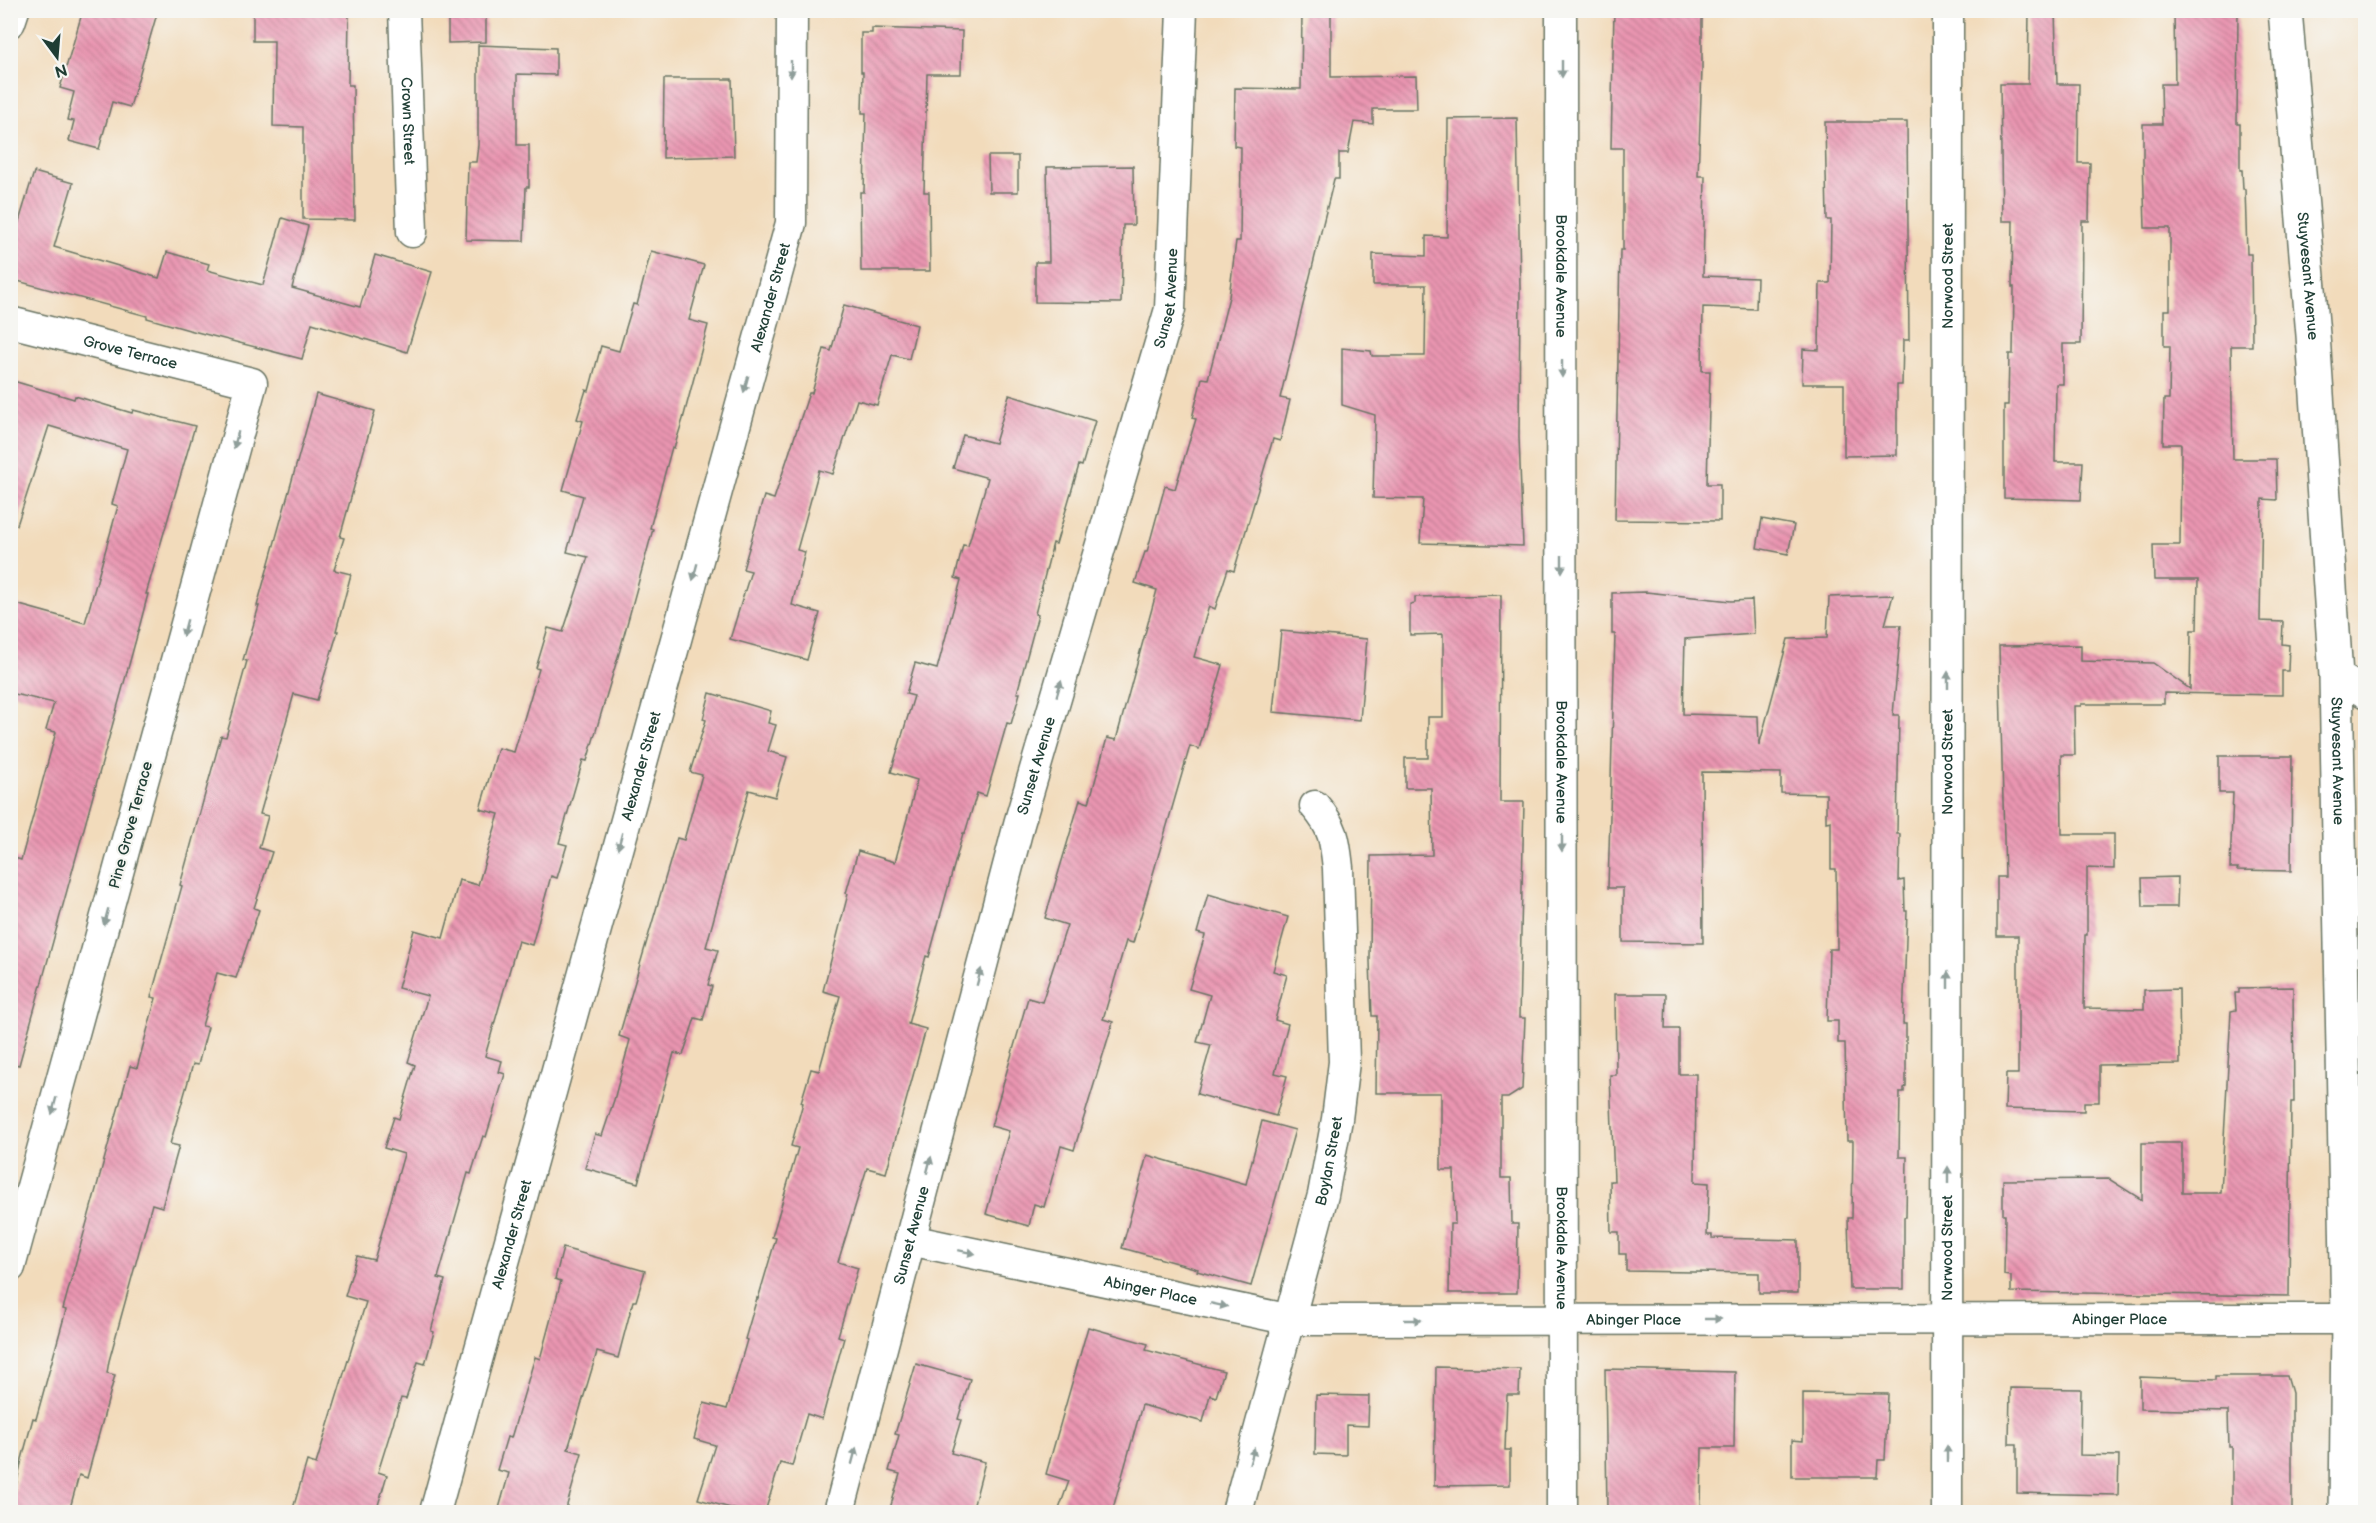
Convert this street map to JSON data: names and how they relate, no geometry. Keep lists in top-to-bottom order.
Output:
{
  "streets": {
    "main road": ["Stuyvesant Avenue"],
    "street": [
      "Crown Street",
      "Brookdale Avenue",
      "Norwood Street",
      "Alexander Street",
      "Sunset Avenue",
      "Grove Terrace",
      "Pine Grove Terrace",
      "Boylan Street",
      "Abinger Place"
    ]
  },
  "crossings": [
    ["Brookdale Avenue", "Abinger Place"],
    ["Norwood Street", "Abinger Place"],
    ["Stuyvesant Avenue", "Abinger Place"],
    ["Sunset Avenue", "Abinger Place"],
    ["Grove Terrace", "Pine Grove Terrace"],
    ["Boylan Street", "Abinger Place"]
  ],
  "one_way": [
    "Brookdale Avenue",
    "Norwood Street",
    "Alexander Street",
    "Sunset Avenue",
    "Pine Grove Terrace",
    "Abinger Place"
  ],
  "north": "bottom"
}
